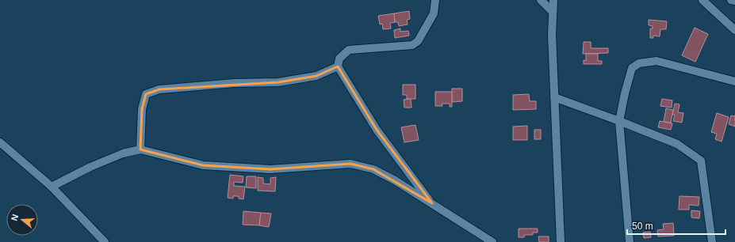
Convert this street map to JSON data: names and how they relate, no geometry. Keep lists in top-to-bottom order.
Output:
{
  "scale_bar": "50 m",
  "north": "left"
}
